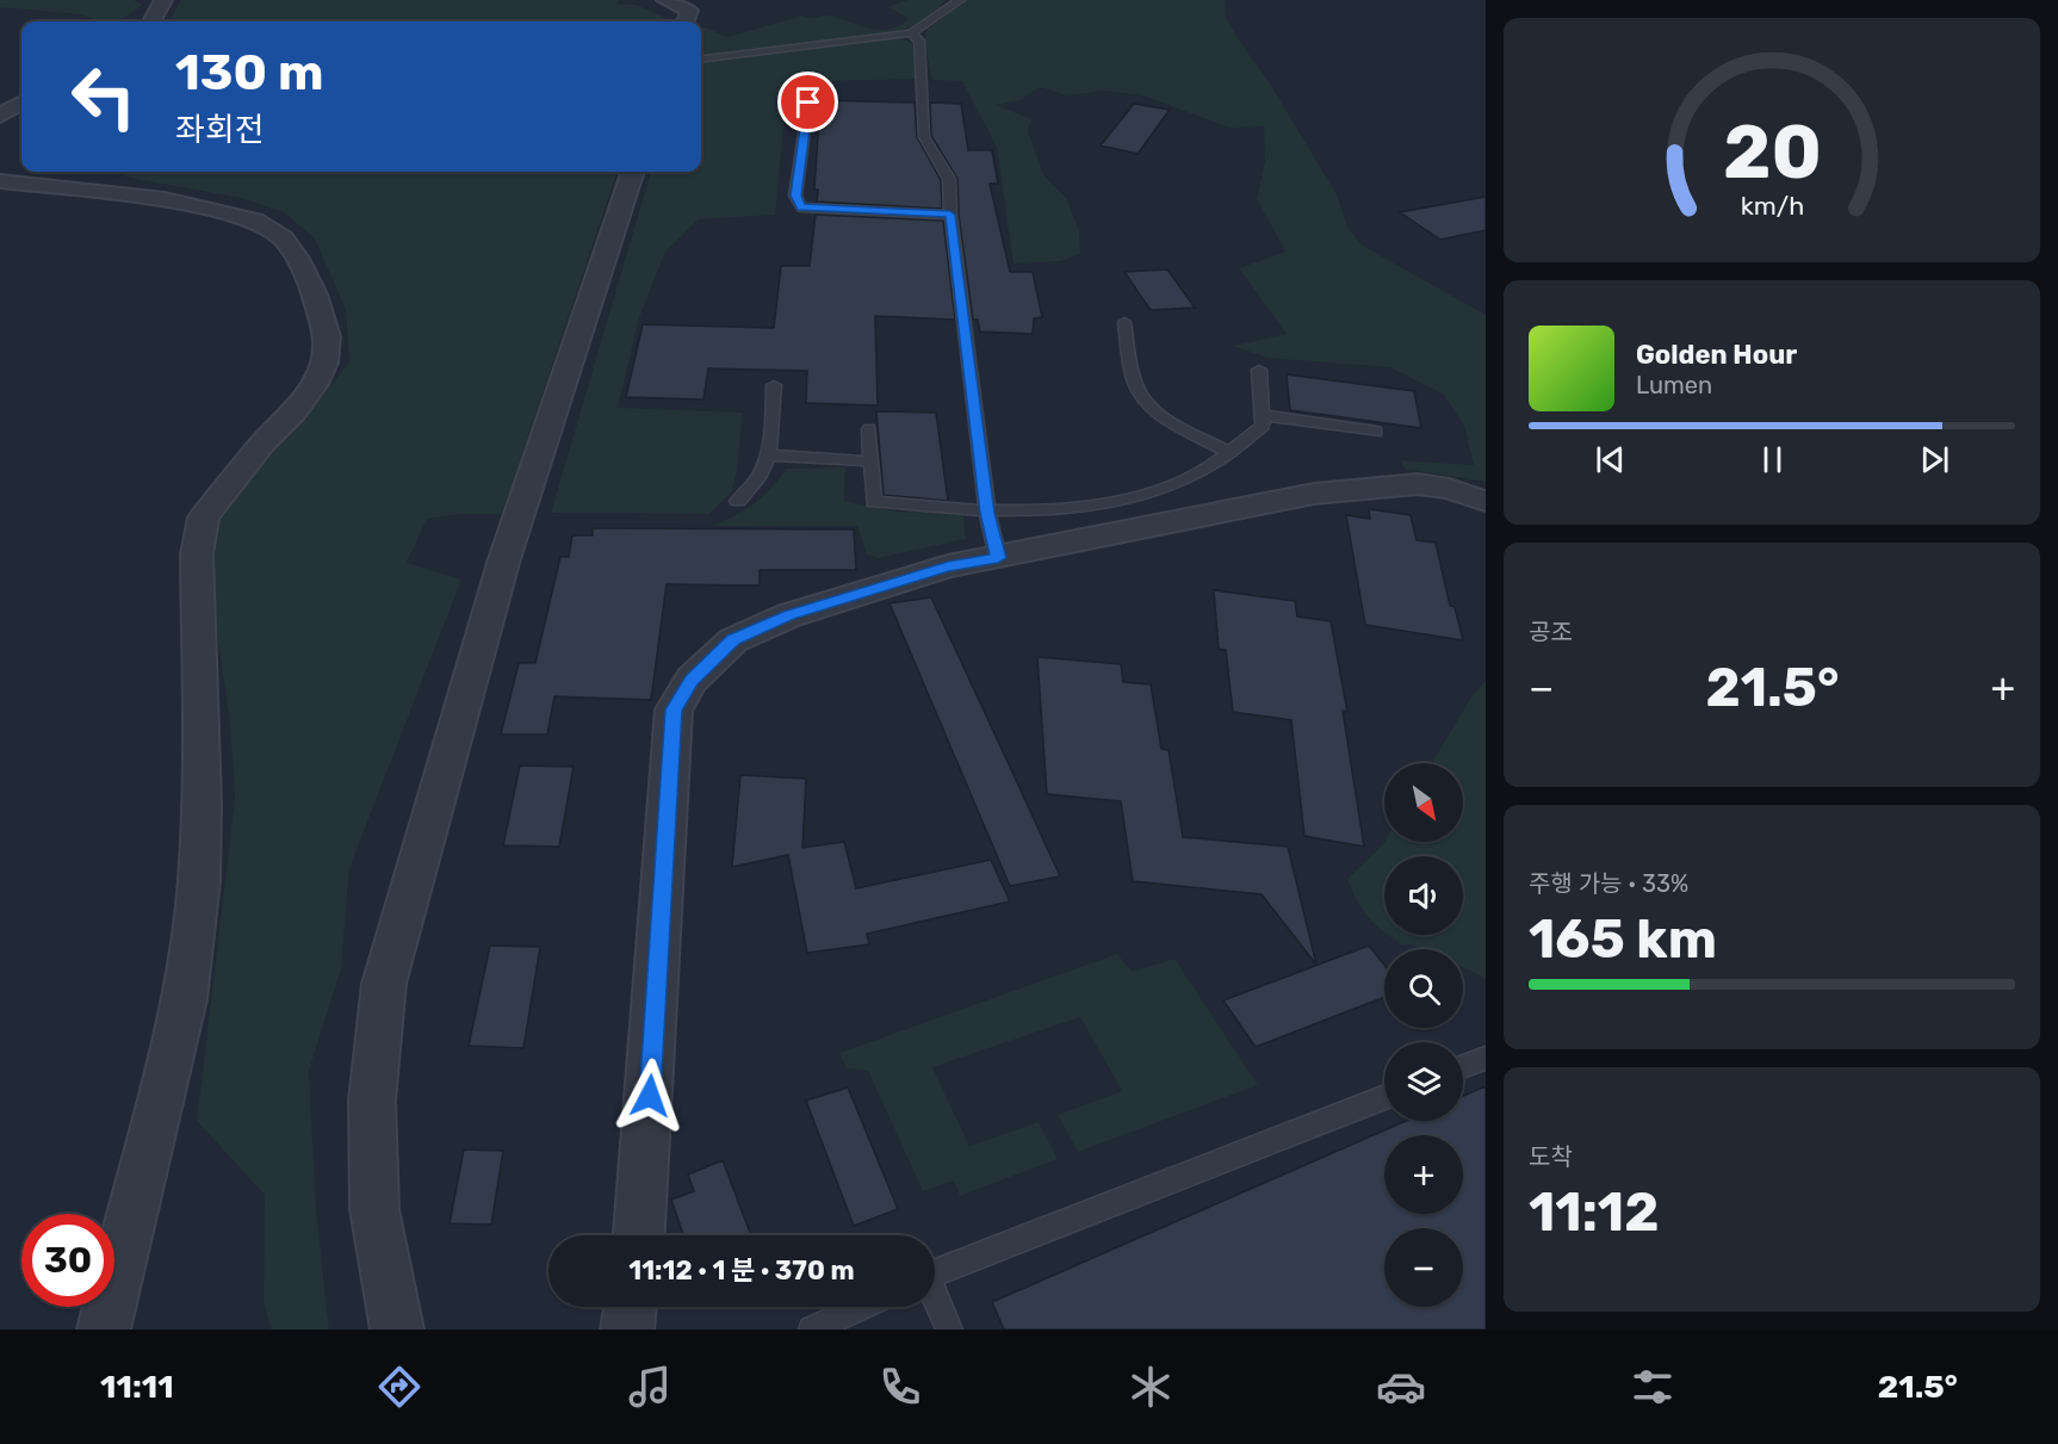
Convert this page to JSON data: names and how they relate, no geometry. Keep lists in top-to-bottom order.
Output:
{
  "north": "bottom right",
  "page": {
    "turn": ["130 m", "좌회전"],
    "song": ["Golden Hour", "Lumen"],
    "tile": [
      "공조",
      ["주행 가능 · 33%", "165 km"],
      ["도착", "11:12"]
    ],
    "heat": ["−", "21.5°", "+"],
    "map_buttons": ["+", "−"],
    "limit": "30",
    "trip": "11:12 · 1 분 · 370 m",
    "tabs": ["11:11", "21.5°"],
    "gauge": ["20", "km/h"]
  }
}
